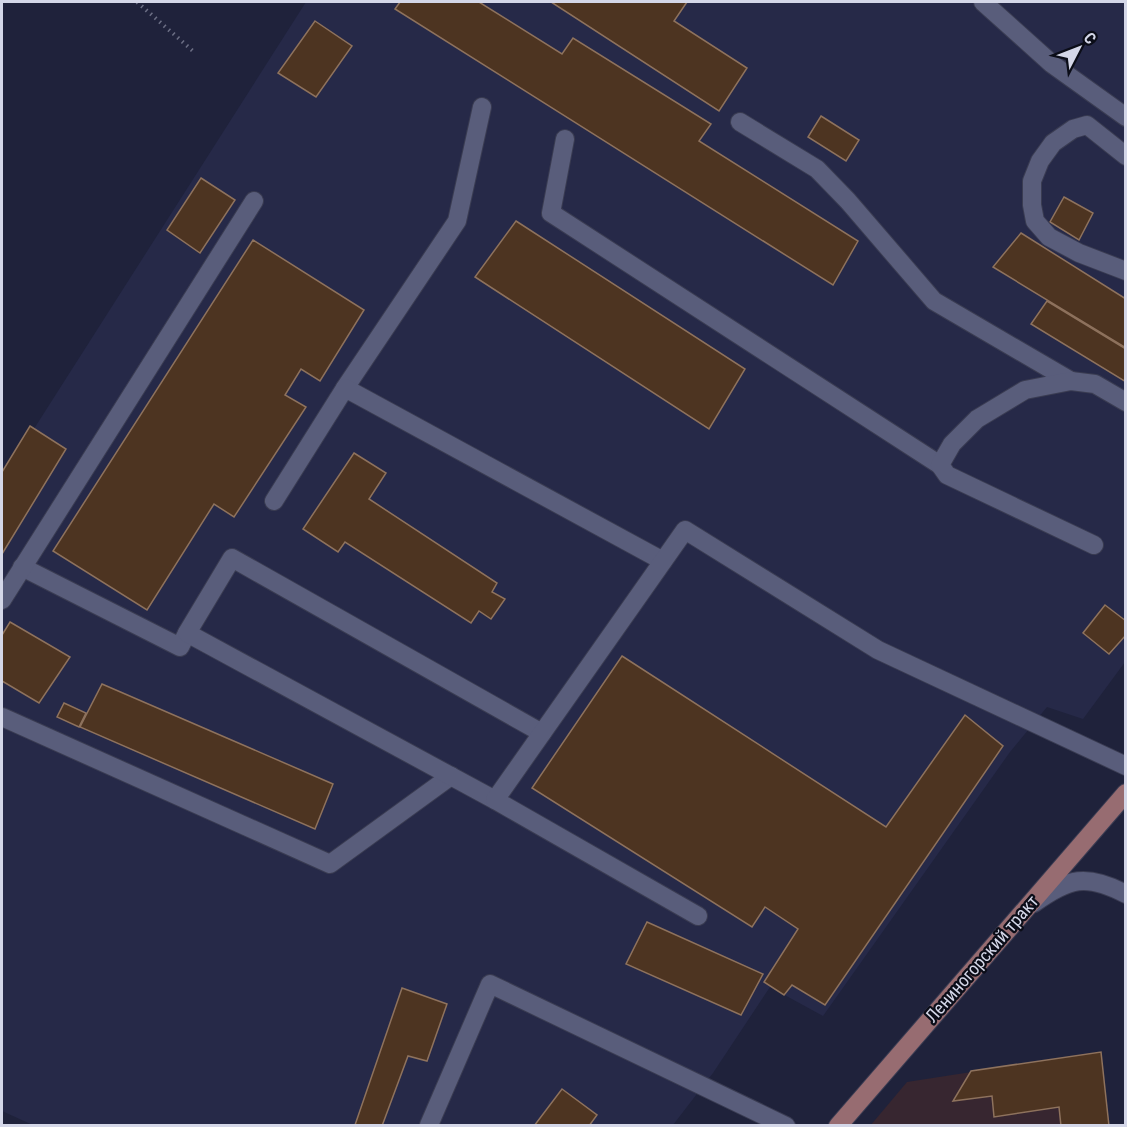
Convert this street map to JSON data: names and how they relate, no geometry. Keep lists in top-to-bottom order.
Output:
{
  "streets": {
    "main road": ["Лениногорский тракт"]
  },
  "north": "top right"
}
